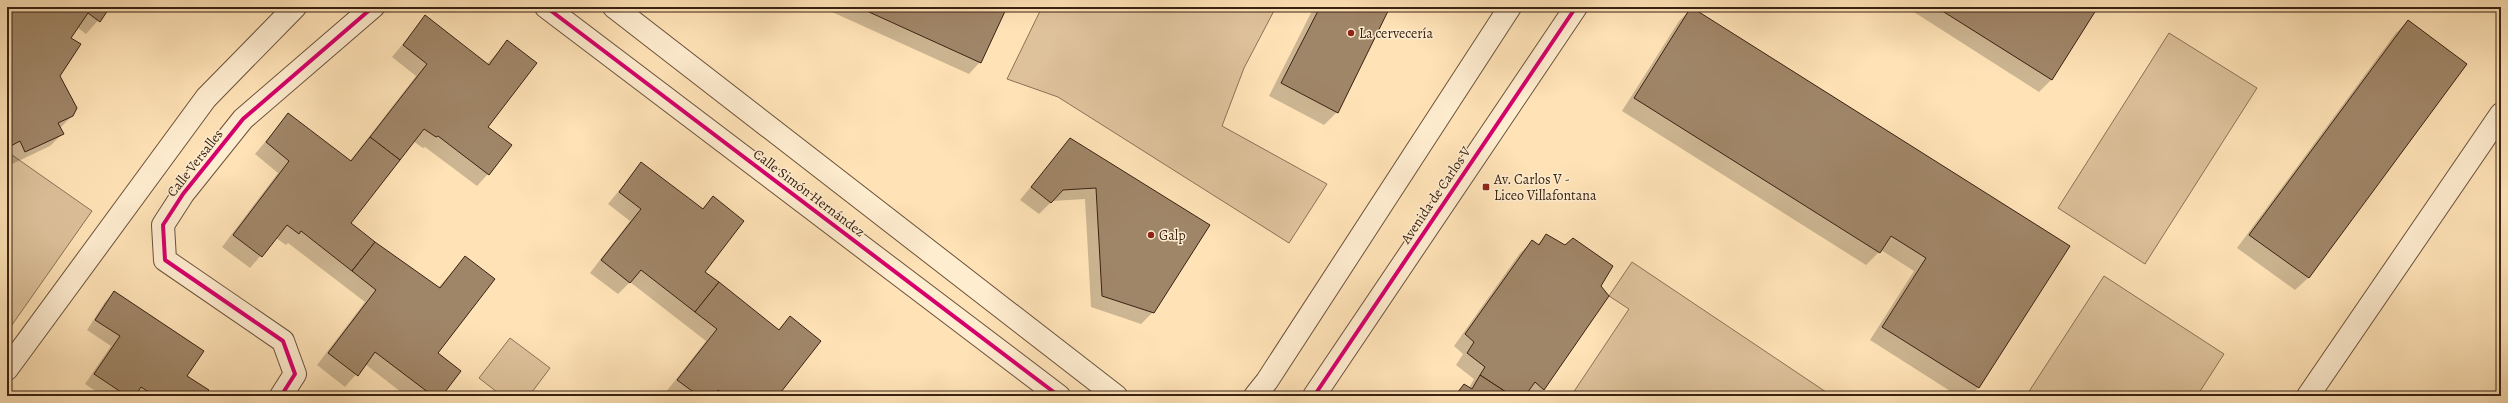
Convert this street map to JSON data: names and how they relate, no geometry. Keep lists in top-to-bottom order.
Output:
{
  "streets": {
    "street": ["Calle Versalles", "Calle Simón Hernández", "Avenida de Carlos V"]
  },
  "places": {
    "other": ["La cervecería", "Galp"],
    "transit": ["Av. Carlos V - Liceo Villafontana"]
  }
}
